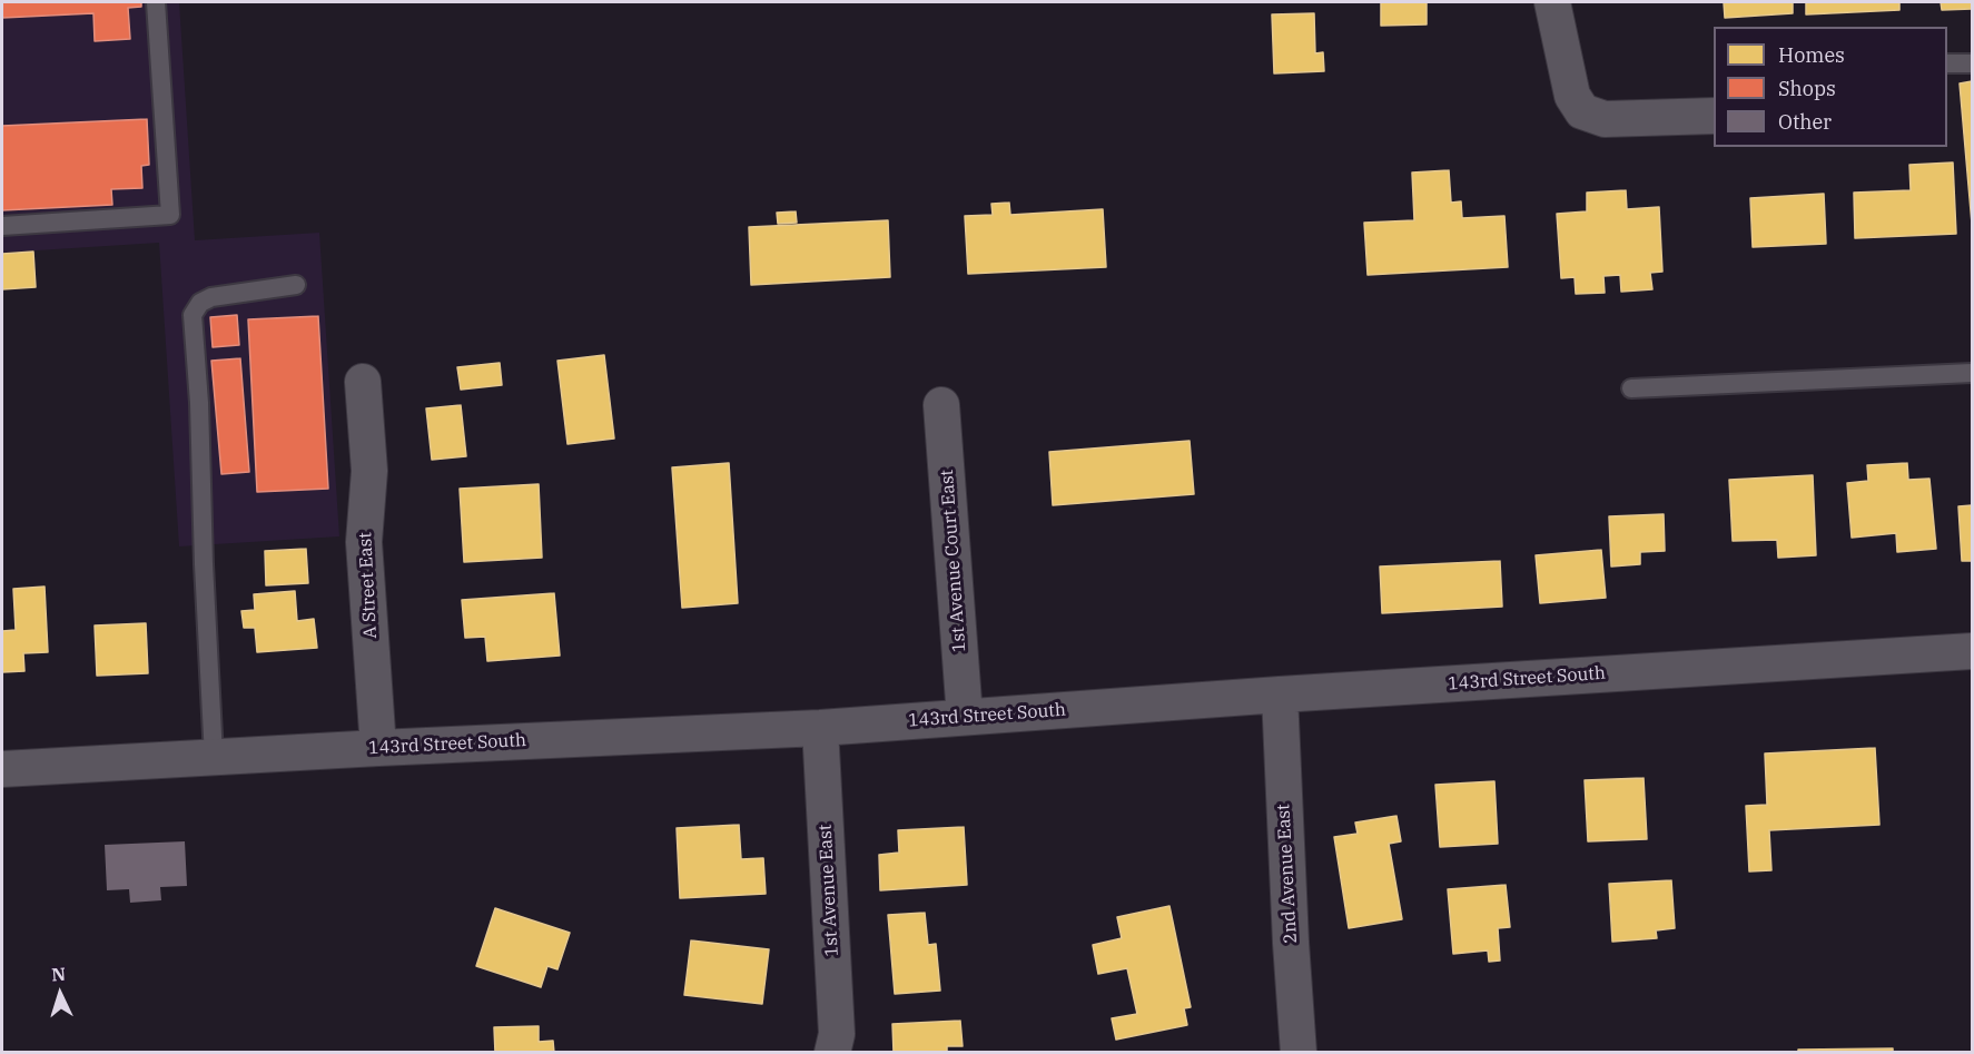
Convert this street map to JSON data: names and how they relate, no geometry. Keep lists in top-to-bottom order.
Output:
{
  "streets": {
    "street": [
      "1st Avenue Court East",
      "A Street East",
      "143rd Street South",
      "2nd Avenue East",
      "1st Avenue East"
    ]
  },
  "crossings": [
    ["1st Avenue Court East", "143rd Street South"],
    ["A Street East", "143rd Street South"],
    ["143rd Street South", "2nd Avenue East"],
    ["143rd Street South", "1st Avenue East"]
  ],
  "legend": ["Homes", "Shops", "Other"],
  "north": "top"
}
